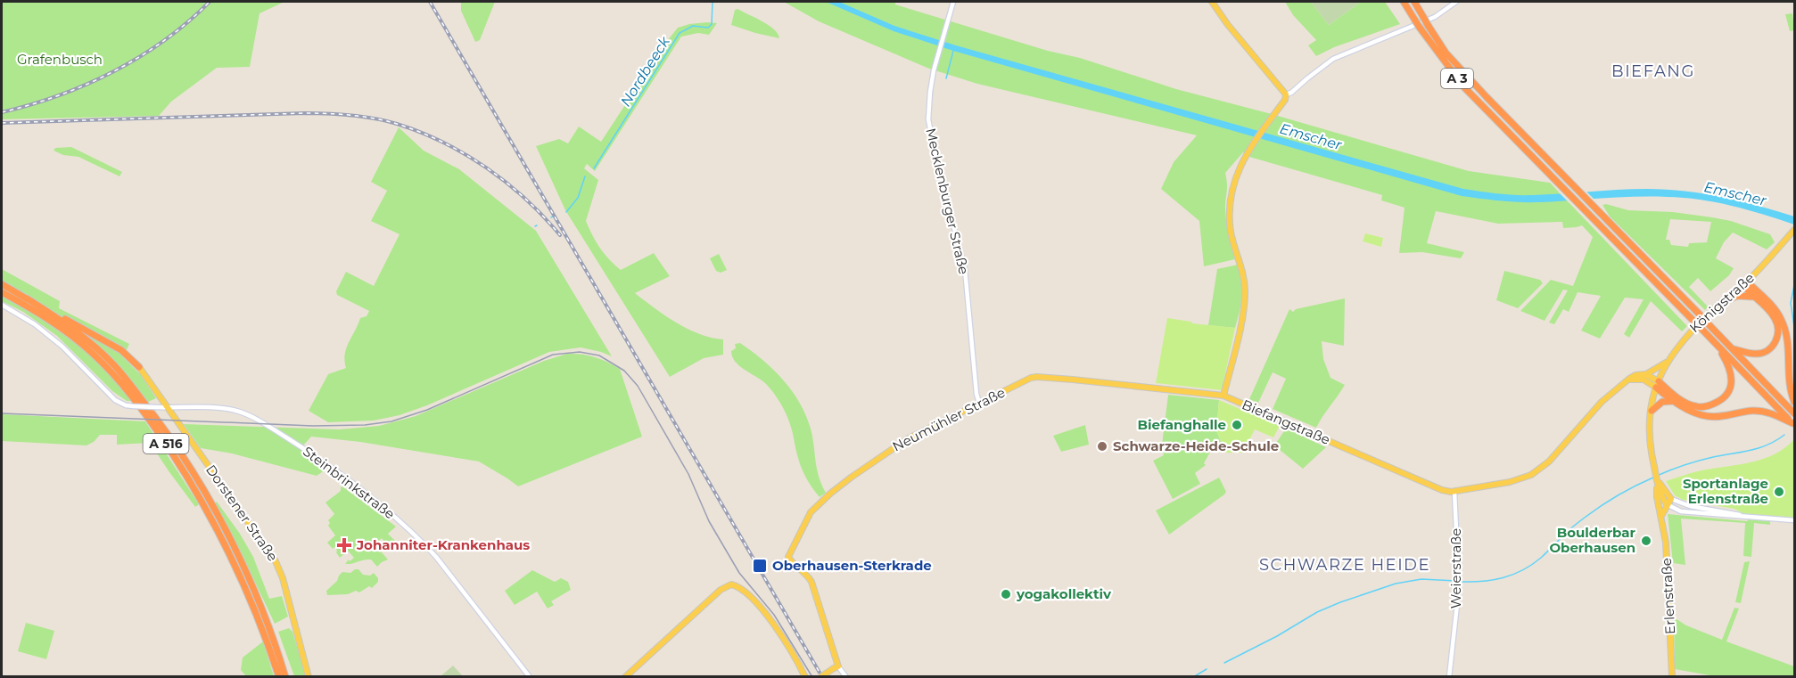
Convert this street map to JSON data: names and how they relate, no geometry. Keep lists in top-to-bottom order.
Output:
{
  "streets": {
    "highway": ["A 3", "A 516"],
    "main road": [
      "Königstraße",
      "Neumühler Straße",
      "Biefangstraße",
      "Dorstener Straße",
      "Erlenstraße"
    ],
    "street": ["Mecklenburger Straße", "Steinbrinkstraße", "Weierstraße"]
  },
  "crossings": [
    ["Mecklenburger Straße", "Neumühler Straße"],
    ["Königstraße", "Erlenstraße"],
    ["Neumühler Straße", "Biefangstraße"],
    ["Biefangstraße", "Weierstraße"],
    ["Steinbrinkstraße", "Dorstener Straße"]
  ],
  "districts": ["BIEFANG", "SCHWARZE HEIDE"],
  "water": ["Nordbeeck", "Emscher"],
  "parks": ["Grafenbusch"],
  "places": {
    "other": [
      "Biefanghalle",
      "Schwarze-Heide-Schule",
      "Sportanlage Erlenstraße",
      "Boulderbar Oberhausen",
      "yogakollektiv"
    ],
    "health": ["Johanniter-Krankenhaus"],
    "transit": ["Oberhausen-Sterkrade"]
  }
}
